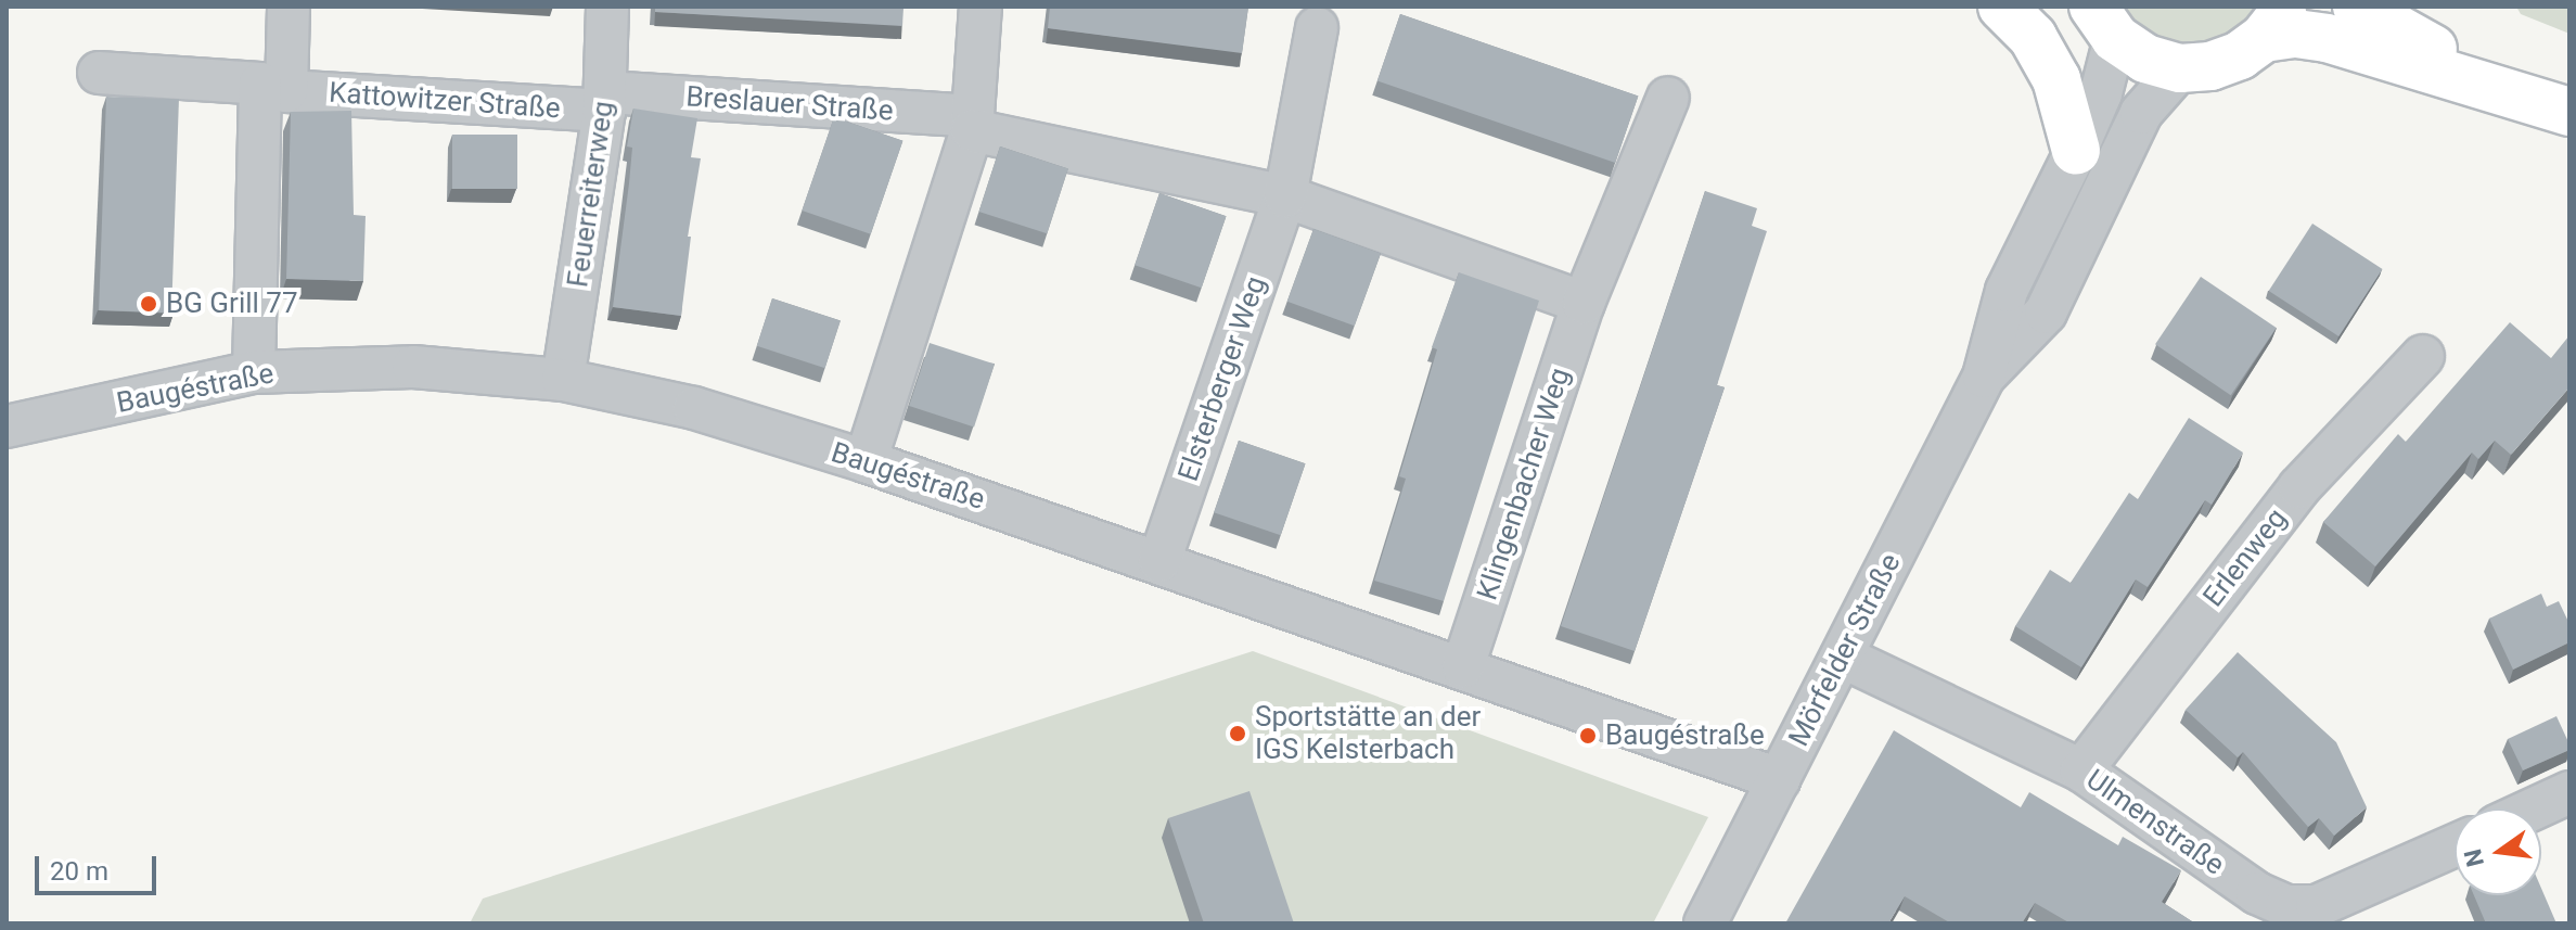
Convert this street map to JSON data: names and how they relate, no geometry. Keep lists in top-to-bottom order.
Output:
{
  "streets": {
    "street": [
      "Kattowitzer Straße",
      "Breslauer Straße",
      "Feuerreiterweg",
      "Elsterberger Weg",
      "Baugéstraße",
      "Klingenbacher Weg",
      "Erlenweg",
      "Mörfelder Straße",
      "Ulmenstraße"
    ]
  },
  "crossings": [
    ["Kattowitzer Straße", "Breslauer Straße"],
    ["Kattowitzer Straße", "Feuerreiterweg"],
    ["Breslauer Straße", "Feuerreiterweg"],
    ["Feuerreiterweg", "Baugéstraße"],
    ["Elsterberger Weg", "Baugéstraße"],
    ["Baugéstraße", "Klingenbacher Weg"],
    ["Baugéstraße", "Mörfelder Straße"],
    ["Erlenweg", "Ulmenstraße"],
    ["Mörfelder Straße", "Ulmenstraße"]
  ],
  "places": ["BG Grill 77", "Sportstätte an der IGS Kelsterbach", "Baugéstraße"],
  "scale_bar": "20 m",
  "north": "left"
}
